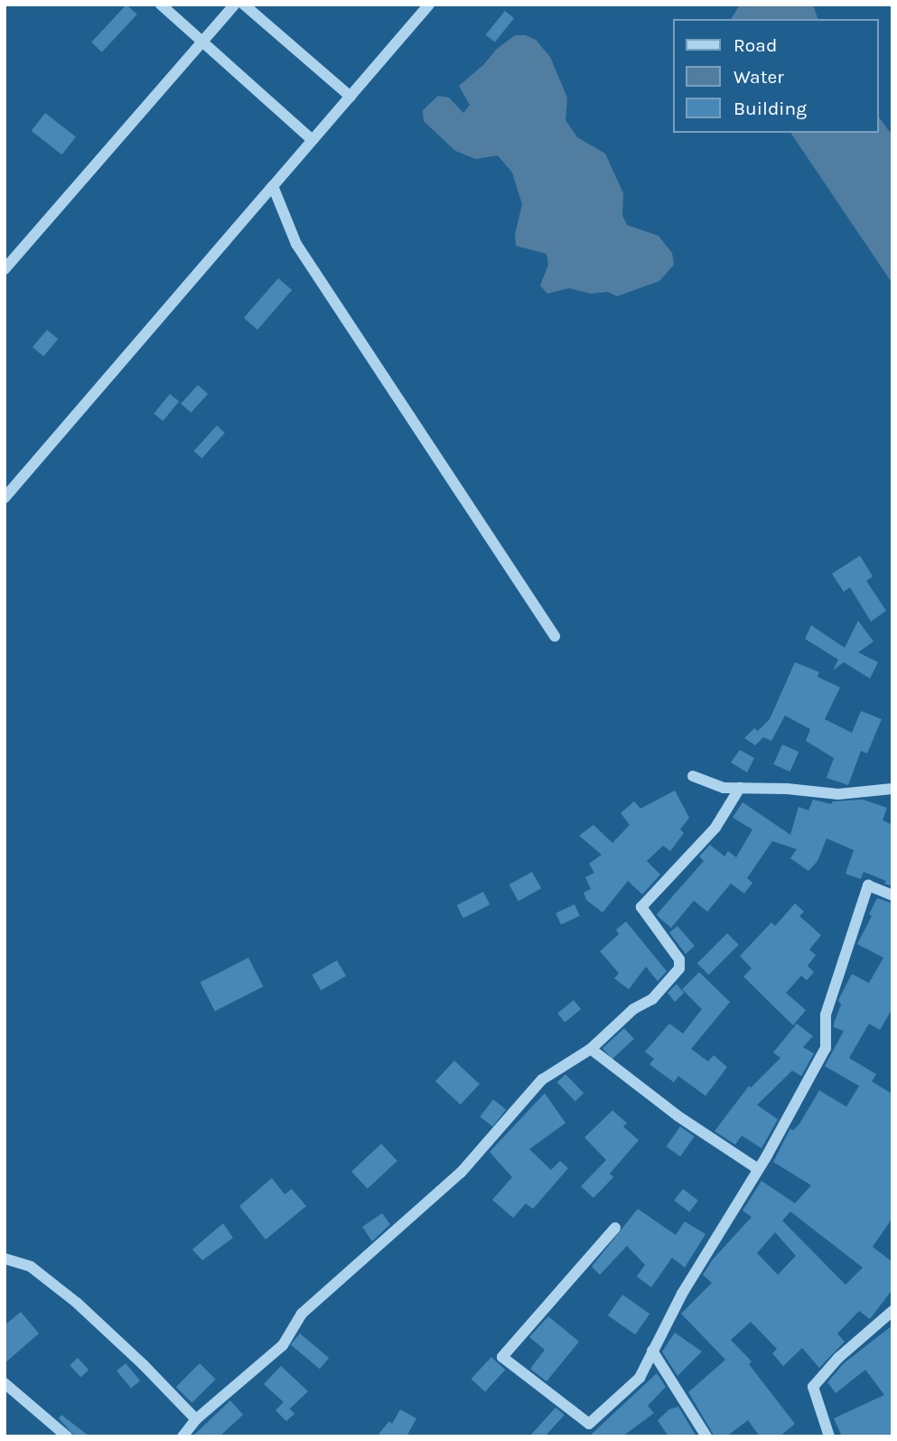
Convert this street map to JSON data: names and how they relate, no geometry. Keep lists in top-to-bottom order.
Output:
{
  "legend": ["Road", "Water", "Building"]
}
